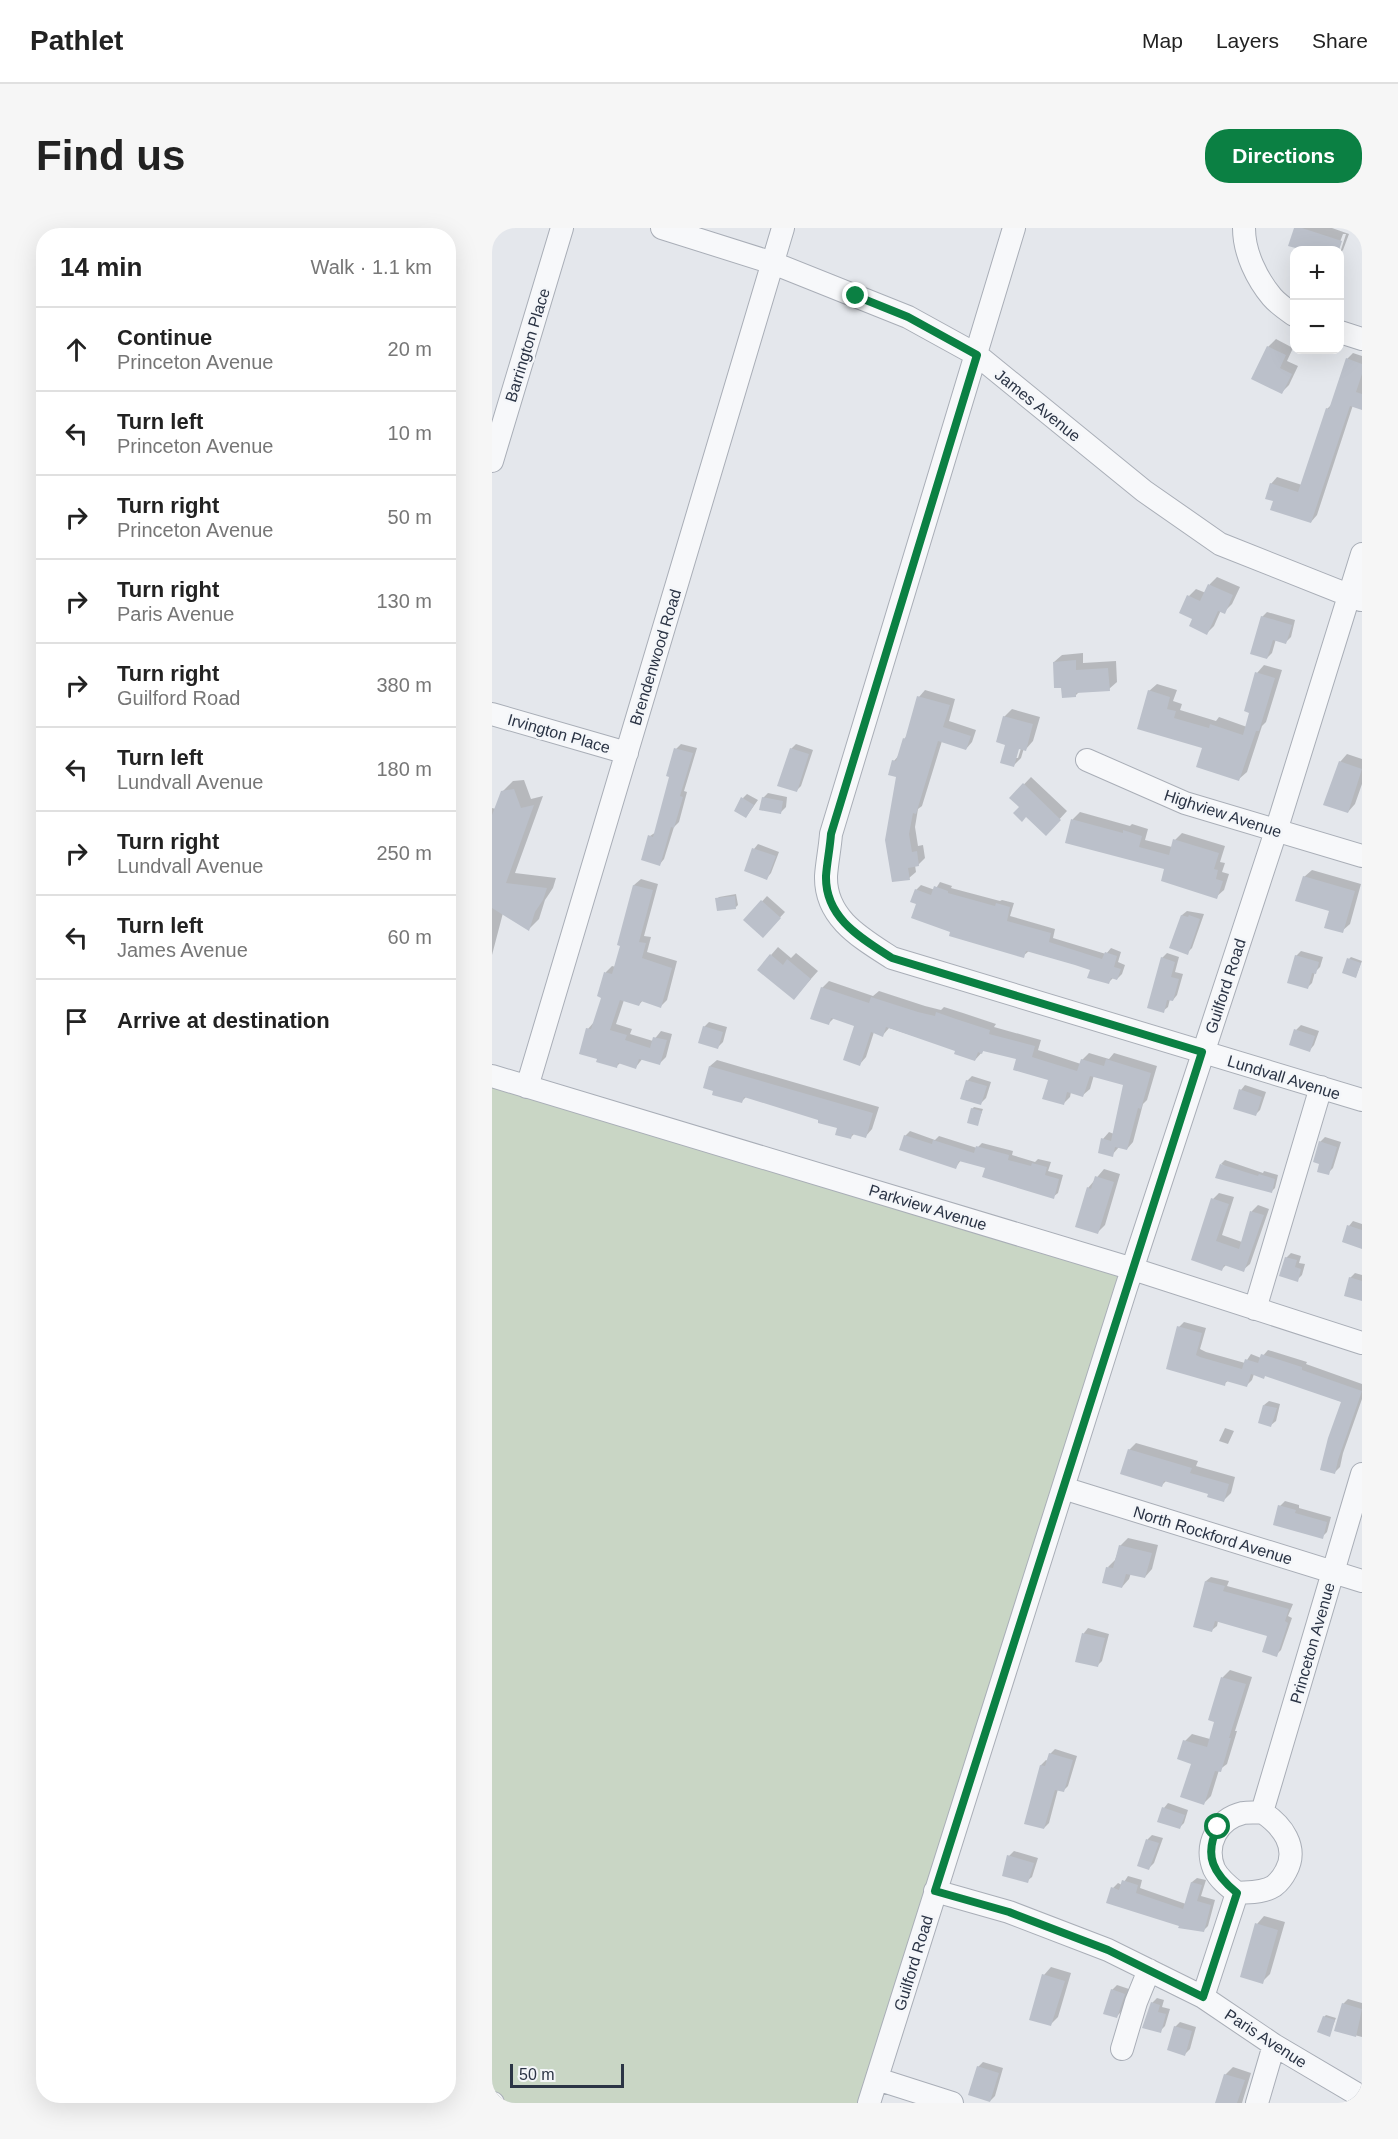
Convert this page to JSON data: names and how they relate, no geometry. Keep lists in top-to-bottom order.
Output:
{
  "streets": {
    "street": [
      "Barrington Place",
      "James Avenue",
      "Brendenwood Road",
      "Irvington Place",
      "Highview Avenue",
      "Guilford Road",
      "Lundvall Avenue",
      "Parkview Avenue",
      "North Rockford Avenue",
      "Princeton Avenue",
      "Paris Avenue"
    ]
  },
  "crossings": [
    ["James Avenue", "Brendenwood Road"],
    ["James Avenue", "Guilford Road"],
    ["James Avenue", "Lundvall Avenue"],
    ["Brendenwood Road", "Irvington Place"],
    ["Brendenwood Road", "Parkview Avenue"],
    ["Highview Avenue", "Guilford Road"],
    ["Guilford Road", "Lundvall Avenue"],
    ["Guilford Road", "Parkview Avenue"],
    ["Guilford Road", "North Rockford Avenue"],
    ["Guilford Road", "Paris Avenue"],
    ["North Rockford Avenue", "Princeton Avenue"]
  ],
  "scale_bar": "50 m",
  "page": {
    "header": "Pathlet",
    "nav": ["Map", "Layers", "Share"],
    "buttons": "Directions",
    "title": "Find us",
    "heading": ["14 min", "Walk · 1.1 km"],
    "map_buttons": ["+", "−"],
    "list": [
      ["Continue", "Princeton Avenue", "20 m"],
      ["Turn left", "Princeton Avenue", "10 m"],
      ["Turn right", "Princeton Avenue", "50 m"],
      ["Turn right", "Paris Avenue", "130 m"],
      ["Turn right", "Guilford Road", "380 m"],
      ["Turn left", "Lundvall Avenue", "180 m"],
      ["Turn right", "Lundvall Avenue", "250 m"],
      ["Turn left", "James Avenue", "60 m"],
      "Arrive at destination"
    ],
    "scale": "50 m"
  }
}
